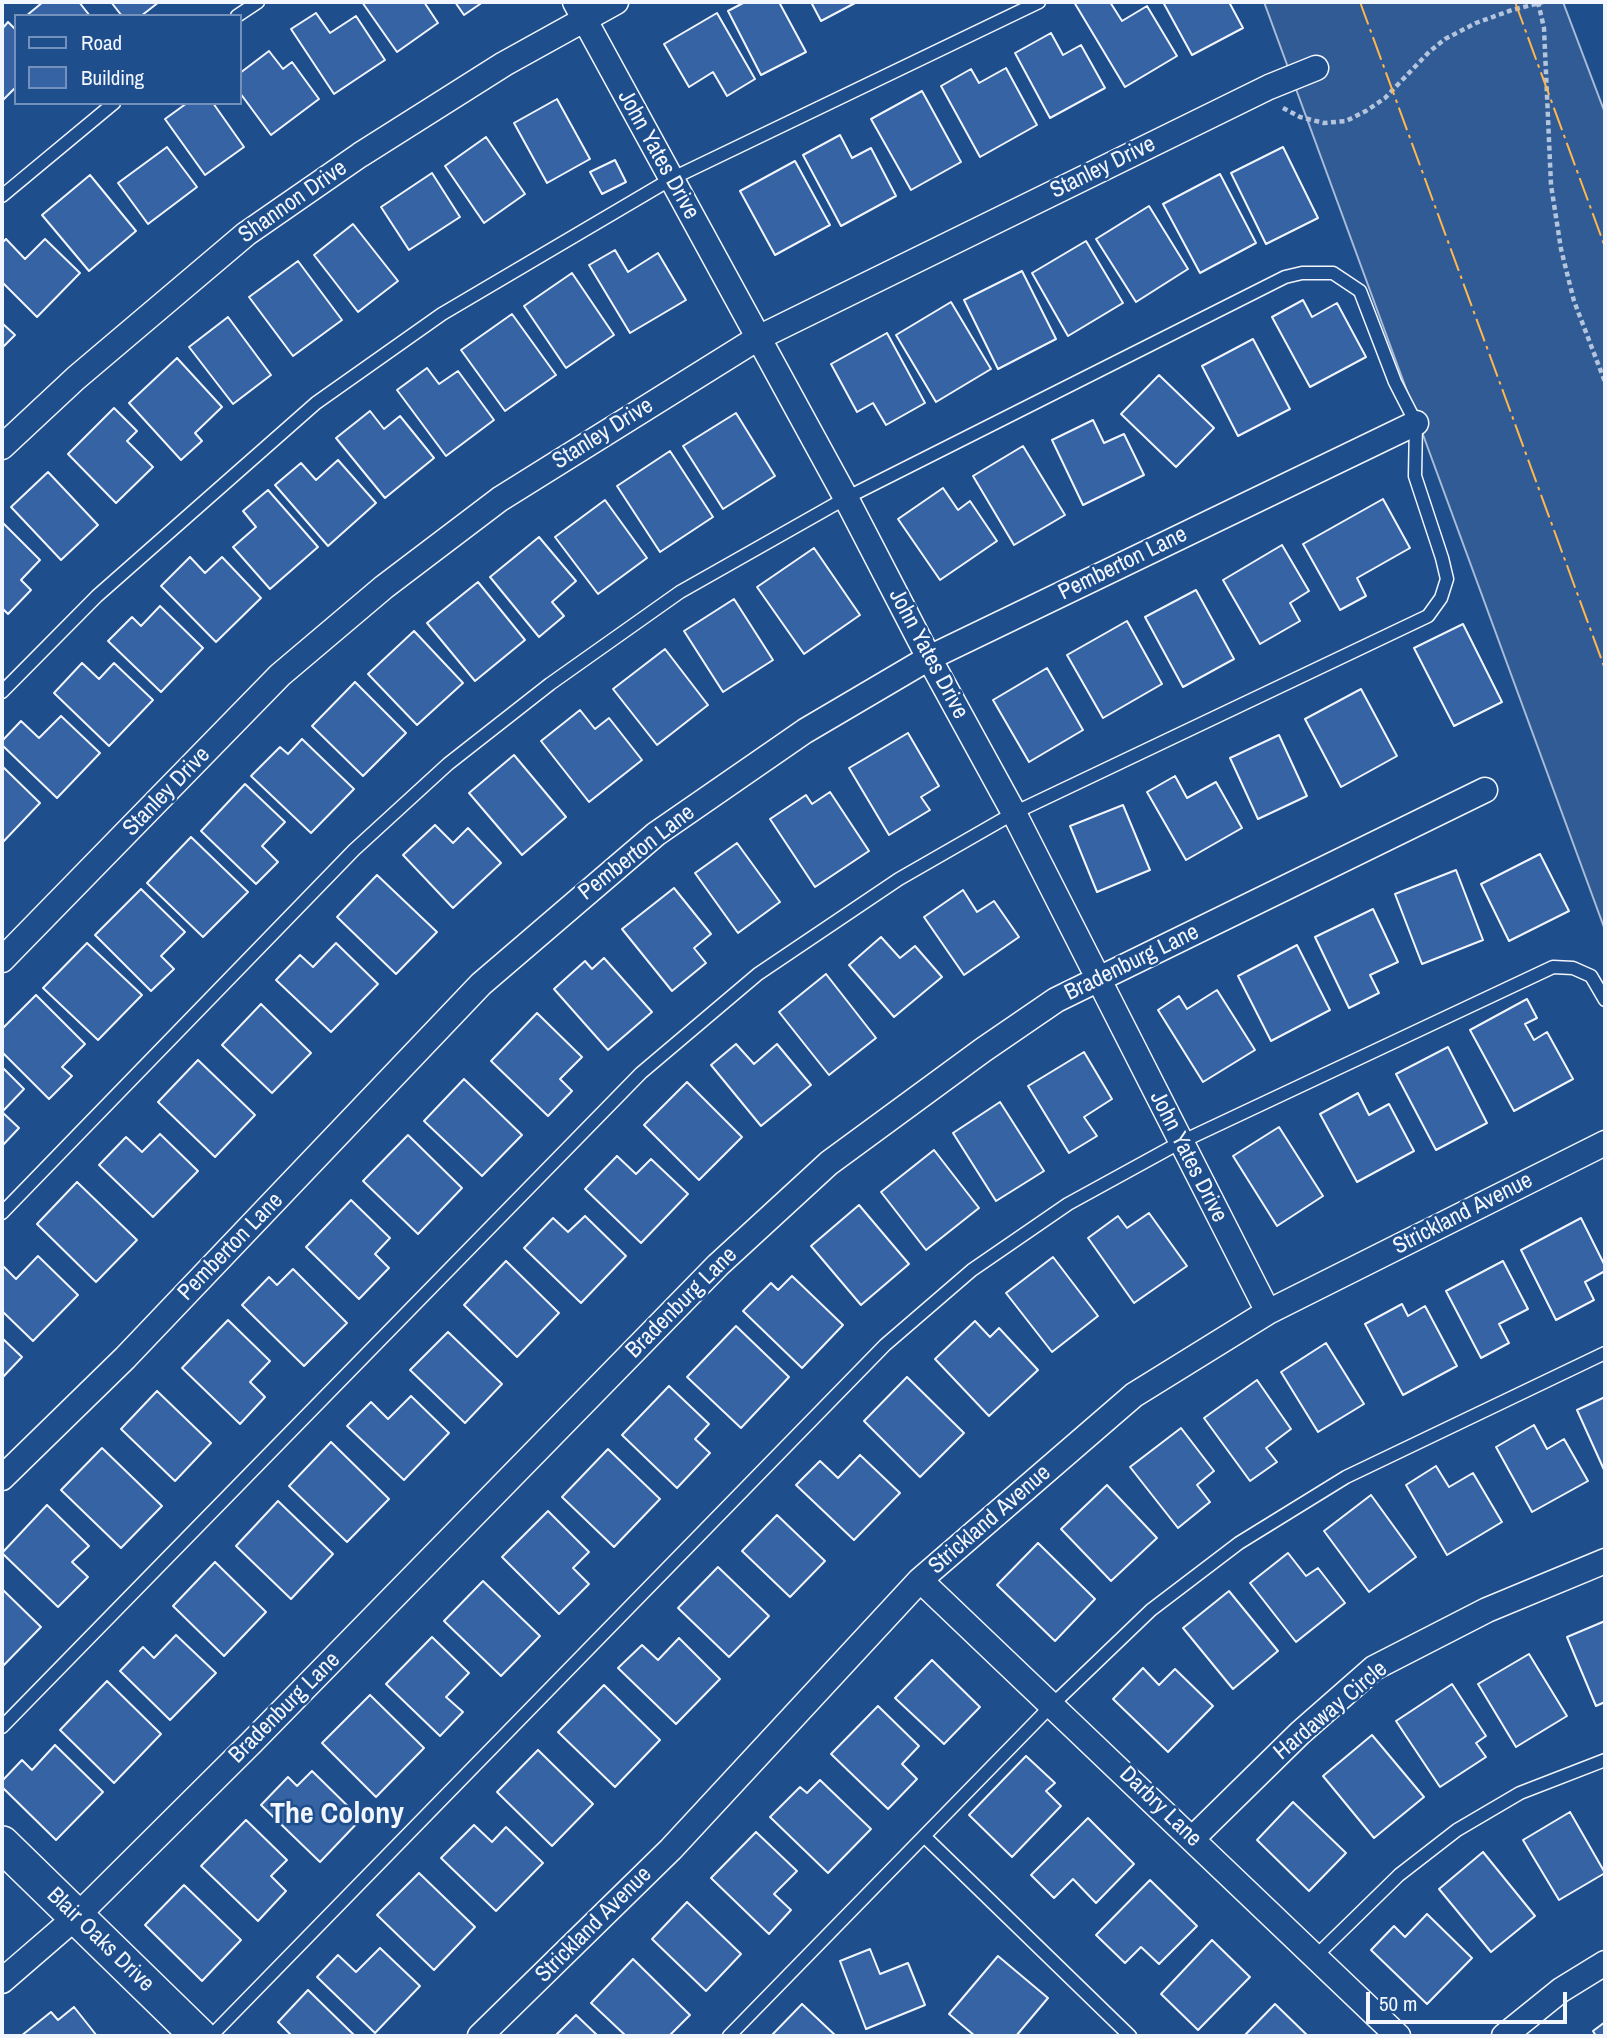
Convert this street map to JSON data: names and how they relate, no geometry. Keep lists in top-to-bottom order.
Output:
{
  "streets": {
    "street": [
      "John Yates Drive",
      "Stanley Drive",
      "Shannon Drive",
      "Pemberton Lane",
      "Bradenburg Lane",
      "Strickland Avenue",
      "Hardaway Circle",
      "Darbry Lane",
      "Blair Oaks Drive"
    ]
  },
  "crossings": [
    ["John Yates Drive", "Stanley Drive"],
    ["John Yates Drive", "Shannon Drive"],
    ["John Yates Drive", "Pemberton Lane"],
    ["John Yates Drive", "Bradenburg Lane"],
    ["John Yates Drive", "Strickland Avenue"],
    ["Bradenburg Lane", "Blair Oaks Drive"],
    ["Strickland Avenue", "Darbry Lane"],
    ["Hardaway Circle", "Darbry Lane"]
  ],
  "districts": ["The Colony"],
  "legend": ["Road", "Building"],
  "scale_bar": "50 m"
}
